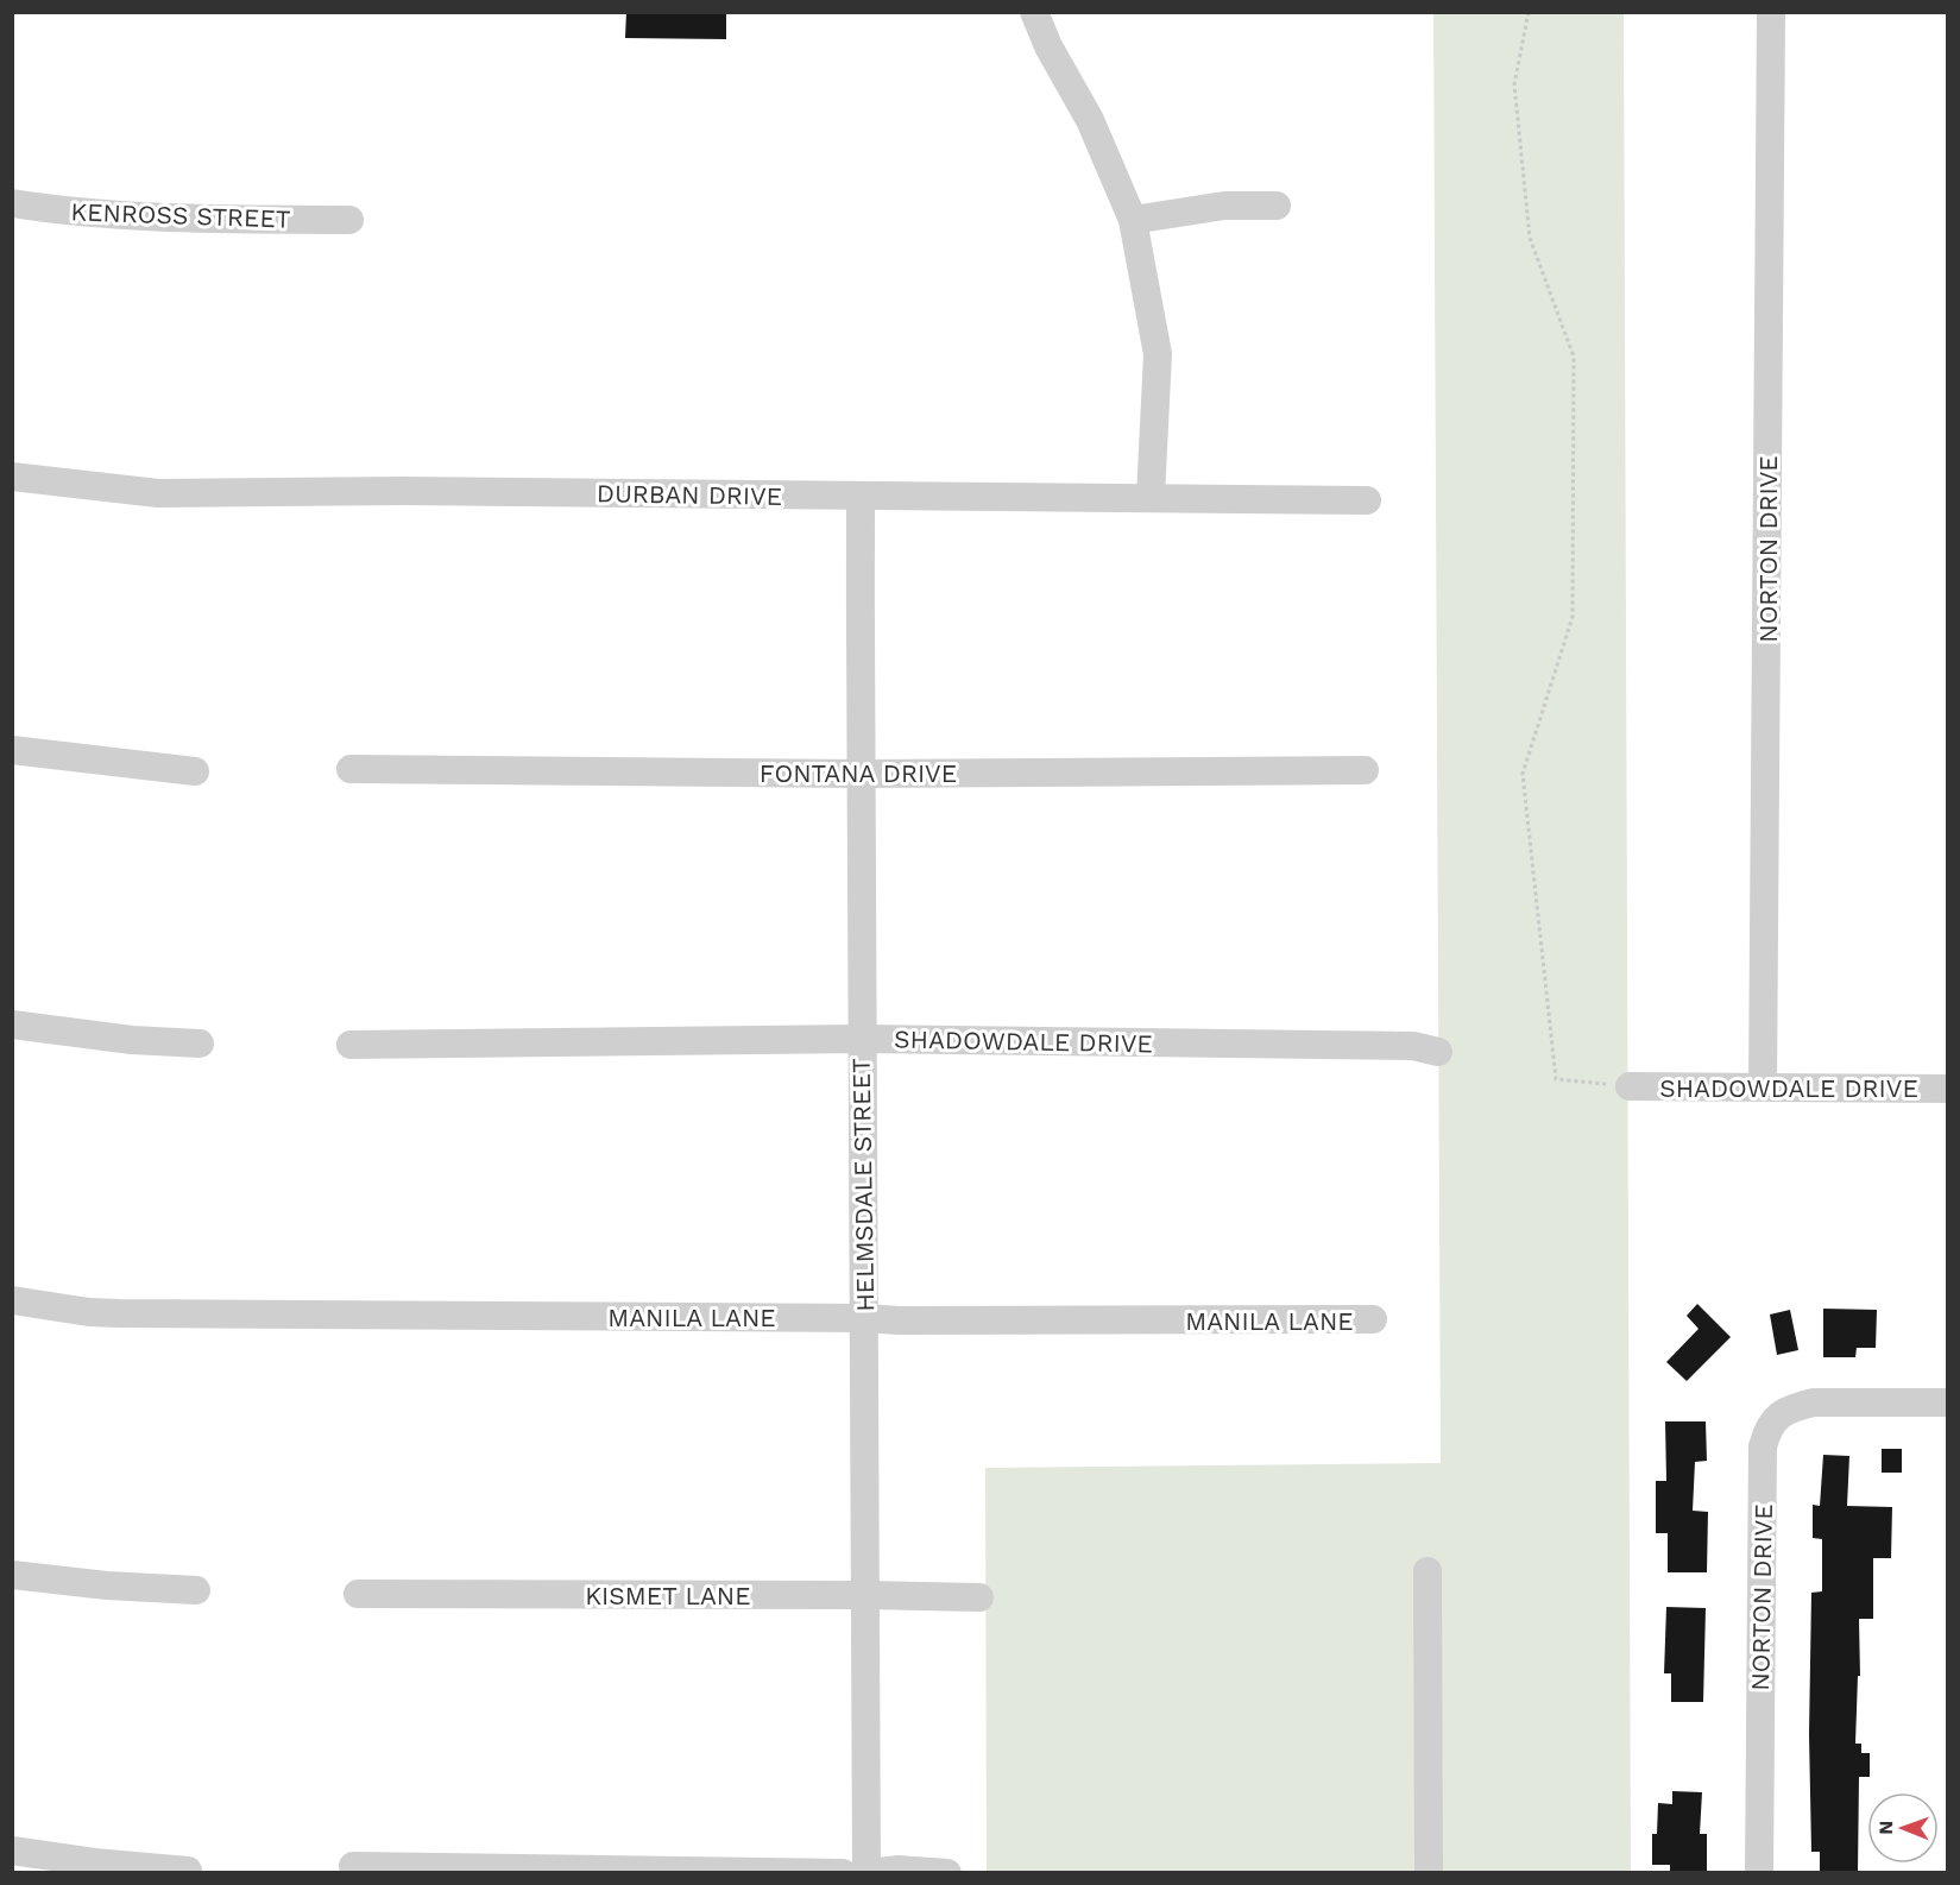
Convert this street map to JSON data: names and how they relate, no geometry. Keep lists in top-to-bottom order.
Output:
{
  "streets": {
    "street": [
      "KENROSS STREET",
      "DURBAN DRIVE",
      "NORTON DRIVE",
      "FONTANA DRIVE",
      "SHADOWDALE DRIVE",
      "HELMSDALE STREET",
      "MANILA LANE",
      "KISMET LANE"
    ]
  },
  "crossings": [
    ["DURBAN DRIVE", "HELMSDALE STREET"],
    ["NORTON DRIVE", "SHADOWDALE DRIVE"],
    ["FONTANA DRIVE", "HELMSDALE STREET"],
    ["SHADOWDALE DRIVE", "HELMSDALE STREET"],
    ["HELMSDALE STREET", "MANILA LANE"],
    ["HELMSDALE STREET", "KISMET LANE"]
  ],
  "north": "left"
}
